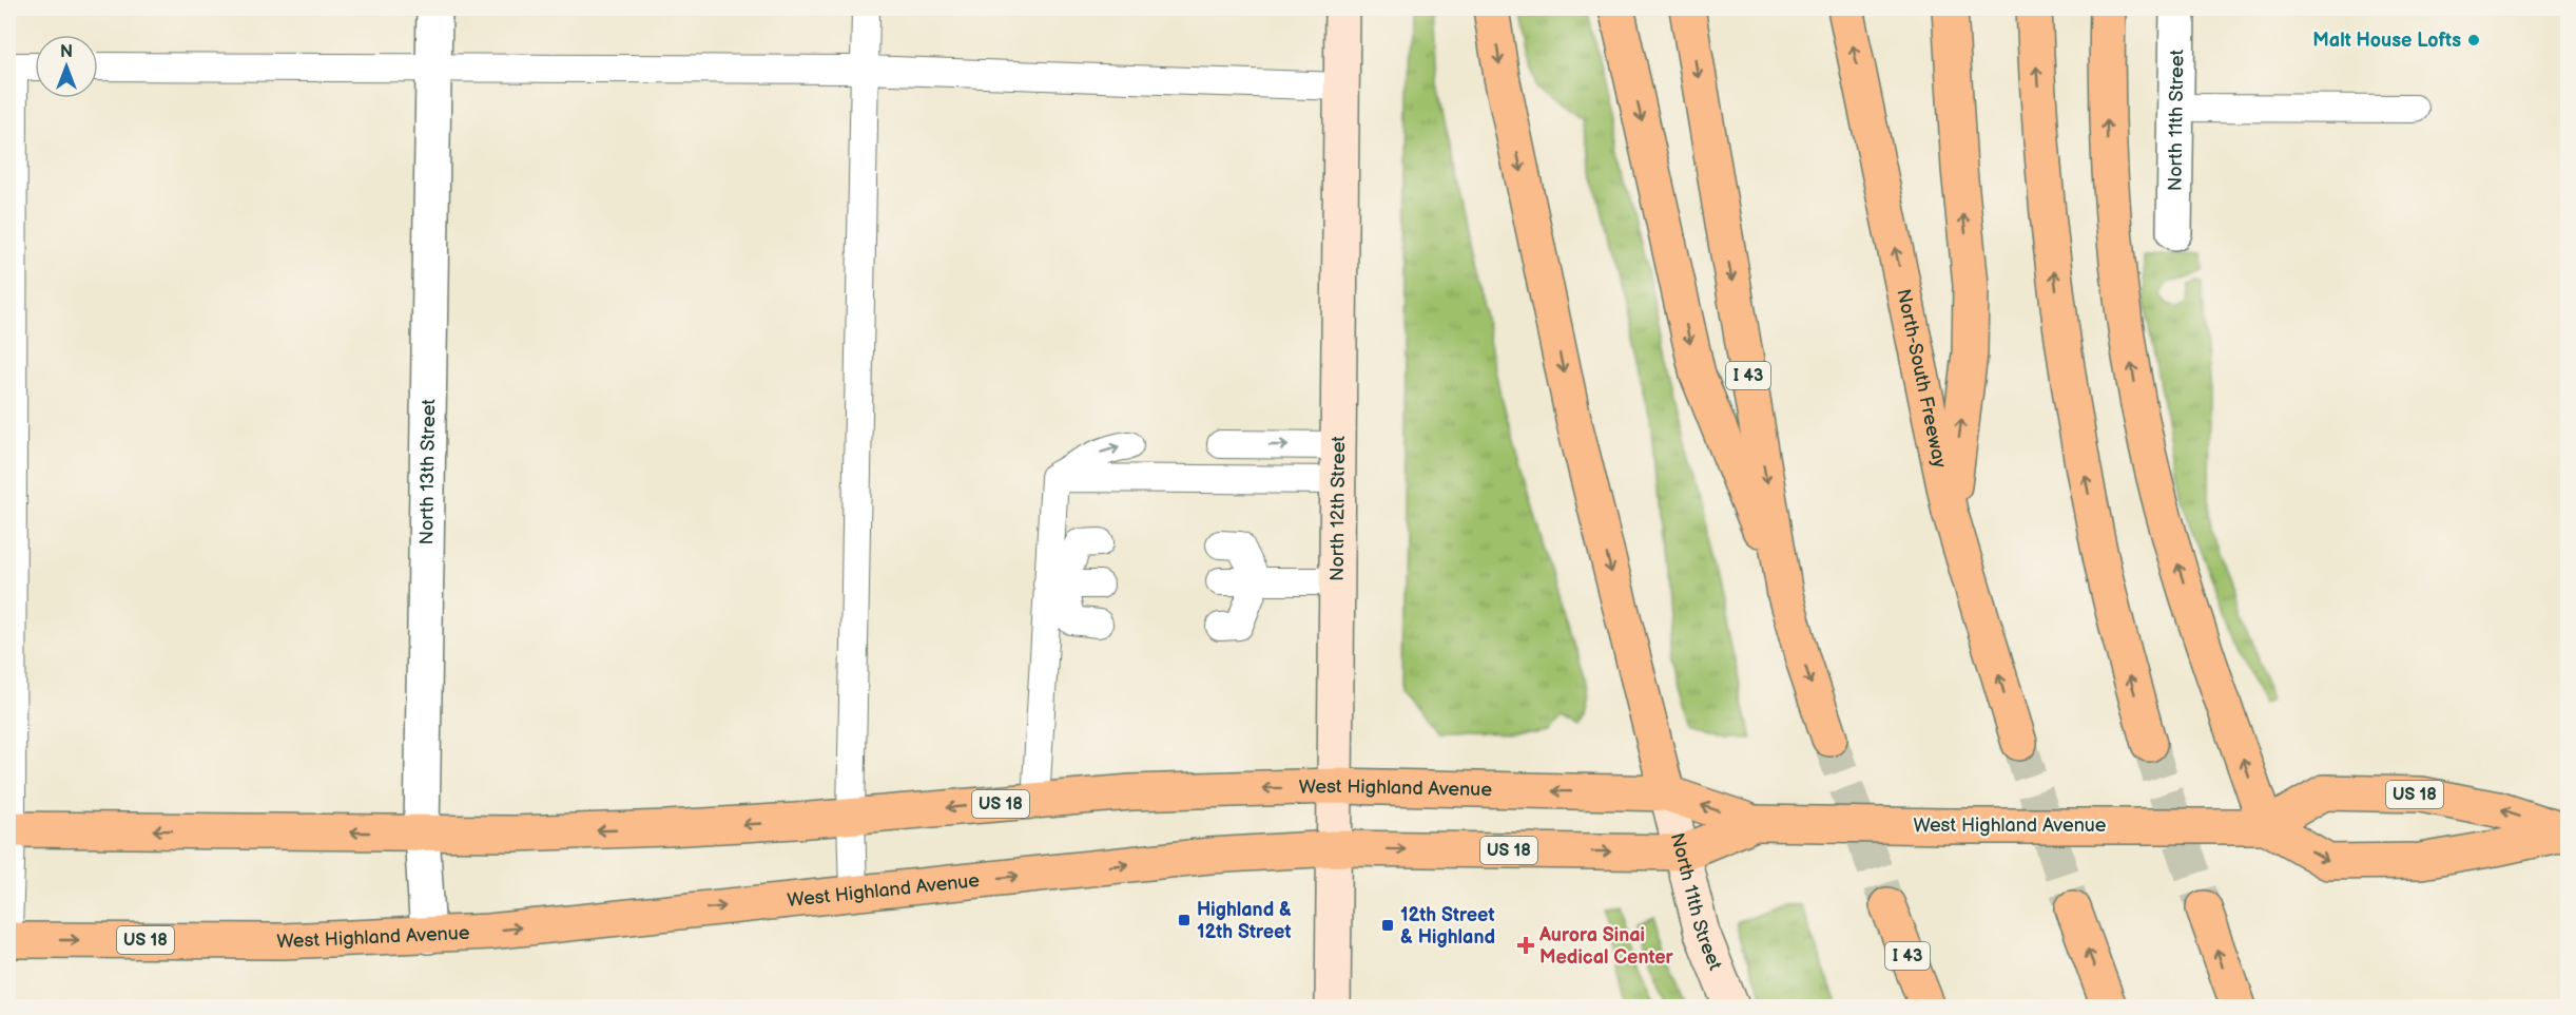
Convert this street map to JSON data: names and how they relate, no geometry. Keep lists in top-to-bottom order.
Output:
{
  "streets": {
    "main road": [
      "I 43",
      "North-South Freeway",
      "West Highland Avenue",
      "US 18"
    ],
    "street": ["North 11th Street", "North 13th Street", "North 12th Street"]
  },
  "crossings": [
    ["North 11th Street", "West Highland Avenue"],
    ["North 13th Street", "West Highland Avenue"],
    ["North 12th Street", "West Highland Avenue"]
  ],
  "places": {
    "other": ["Malt House Lofts"],
    "transit": ["Highland & 12th Street", "12th Street & Highland"],
    "health": ["Aurora Sinai Medical Center"]
  },
  "north": "top"
}
